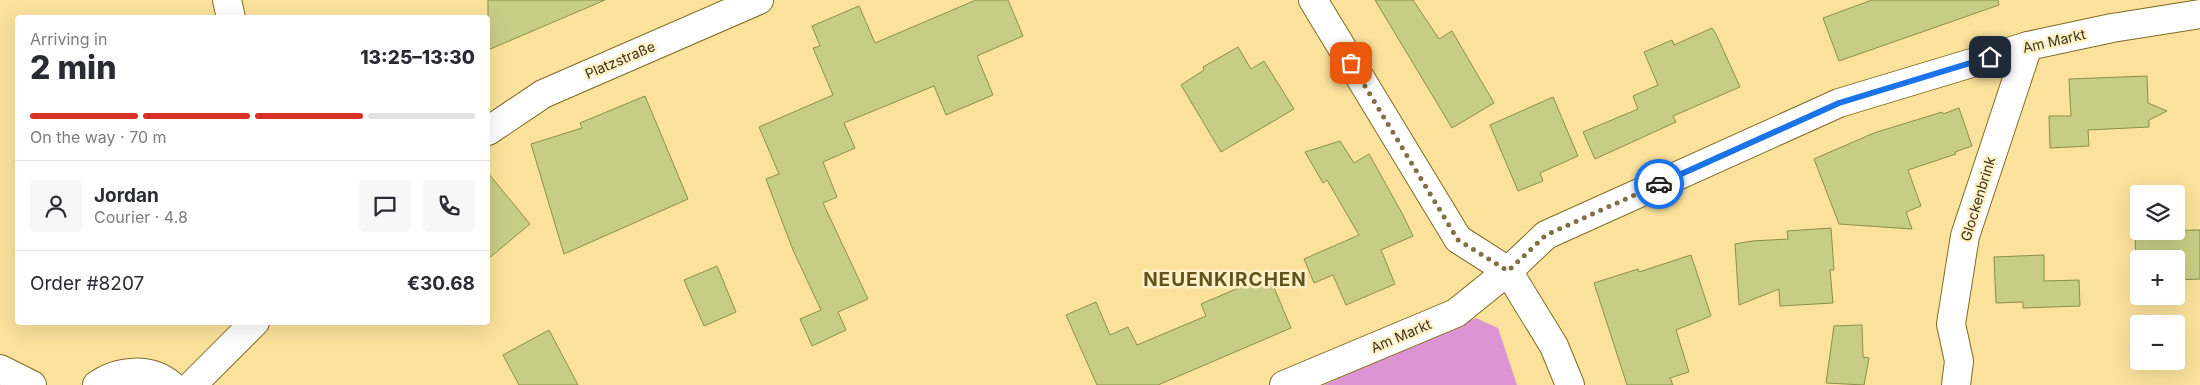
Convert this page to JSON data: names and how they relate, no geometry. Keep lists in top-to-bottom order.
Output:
{
  "streets": {
    "street": ["Am Markt", "Platzstraße", "Glockenbrink"]
  },
  "crossings": [
    ["Am Markt", "Glockenbrink"]
  ],
  "districts": ["NEUENKIRCHEN"],
  "page": {
    "heading": ["2 min", "Arriving in", "13:25–13:30"],
    "panel": [
      "Jordan",
      "Courier · 4.8",
      "Order #8207",
      "€30.68"
    ],
    "bar": "On the way · 70 m",
    "map_buttons": ["+", "−"]
  }
}
